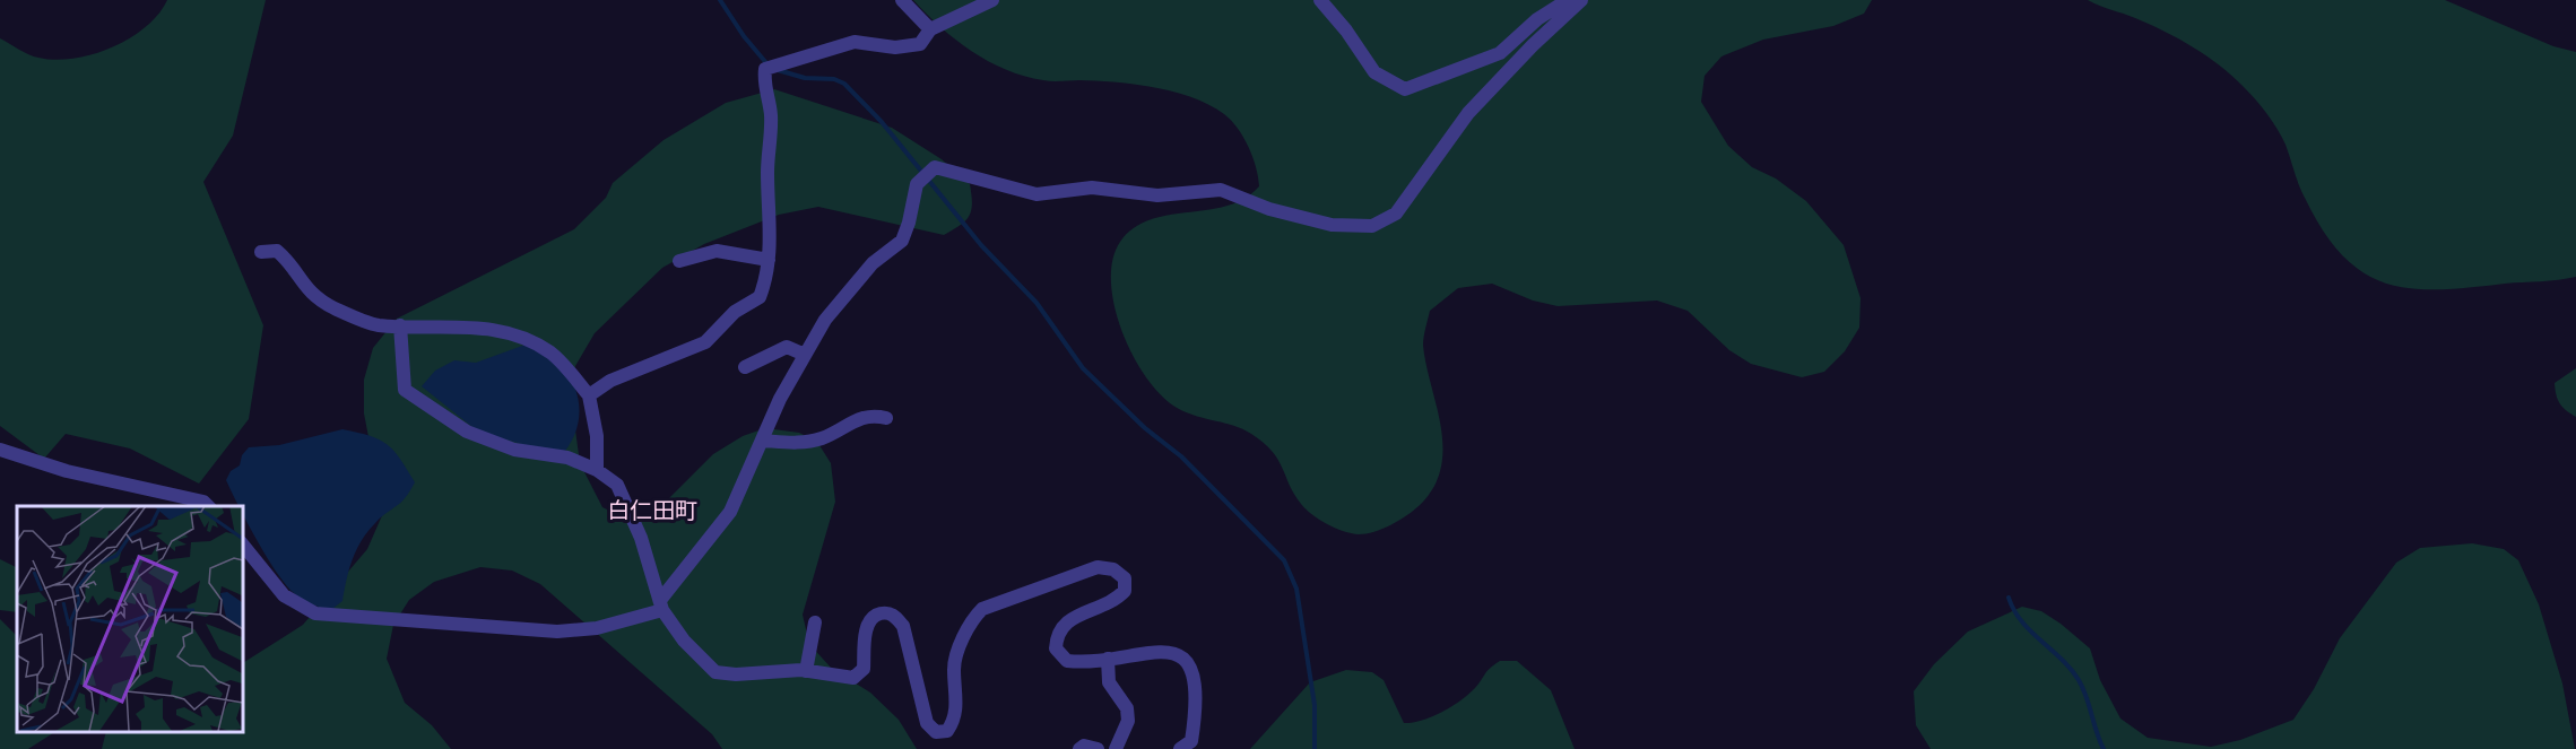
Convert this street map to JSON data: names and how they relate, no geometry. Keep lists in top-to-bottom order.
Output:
{
  "districts": ["白仁田町"]
}
